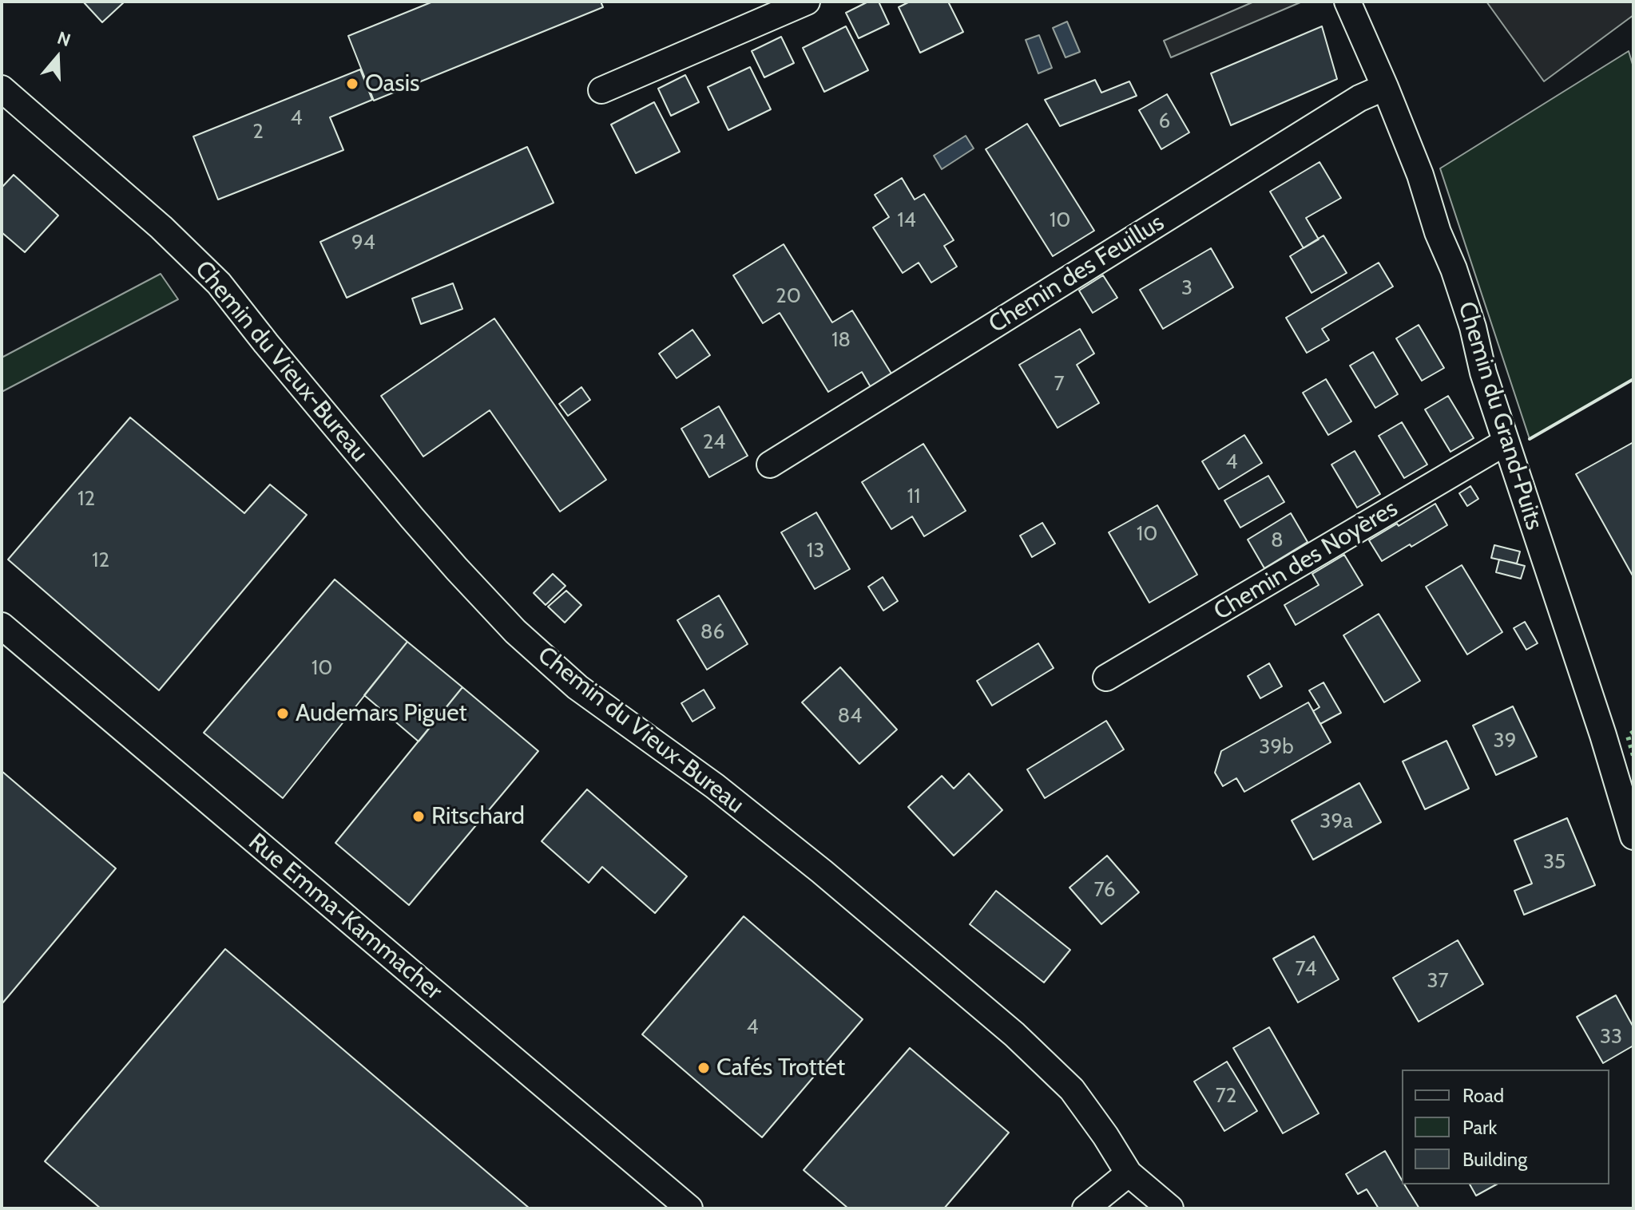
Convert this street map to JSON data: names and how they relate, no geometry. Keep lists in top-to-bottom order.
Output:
{
  "streets": {
    "street": [
      "Chemin des Feuillus",
      "Chemin du Vieux-Bureau",
      "Chemin du Grand-Puits",
      "Chemin des Noyères",
      "Rue Emma-Kammacher"
    ]
  },
  "crossings": [
    ["Chemin des Feuillus", "Chemin du Grand-Puits"],
    ["Chemin du Grand-Puits", "Chemin des Noyères"]
  ],
  "places": [
    "Oasis",
    "Audemars Piguet",
    "Ritschard",
    "Cafés Trottet"
  ],
  "house_numbers": [
    "4",
    "6",
    "2",
    "14",
    "10",
    "94",
    "3",
    "20",
    "18",
    "7",
    "24",
    "4",
    "11",
    "12",
    "10",
    "8",
    "13",
    "12",
    "86",
    "10",
    "84",
    "39",
    "39b",
    "39a",
    "35",
    "76",
    "74",
    "37",
    "4",
    "33",
    "72"
  ],
  "legend": ["Road", "Park", "Building"],
  "north": "top"
}
